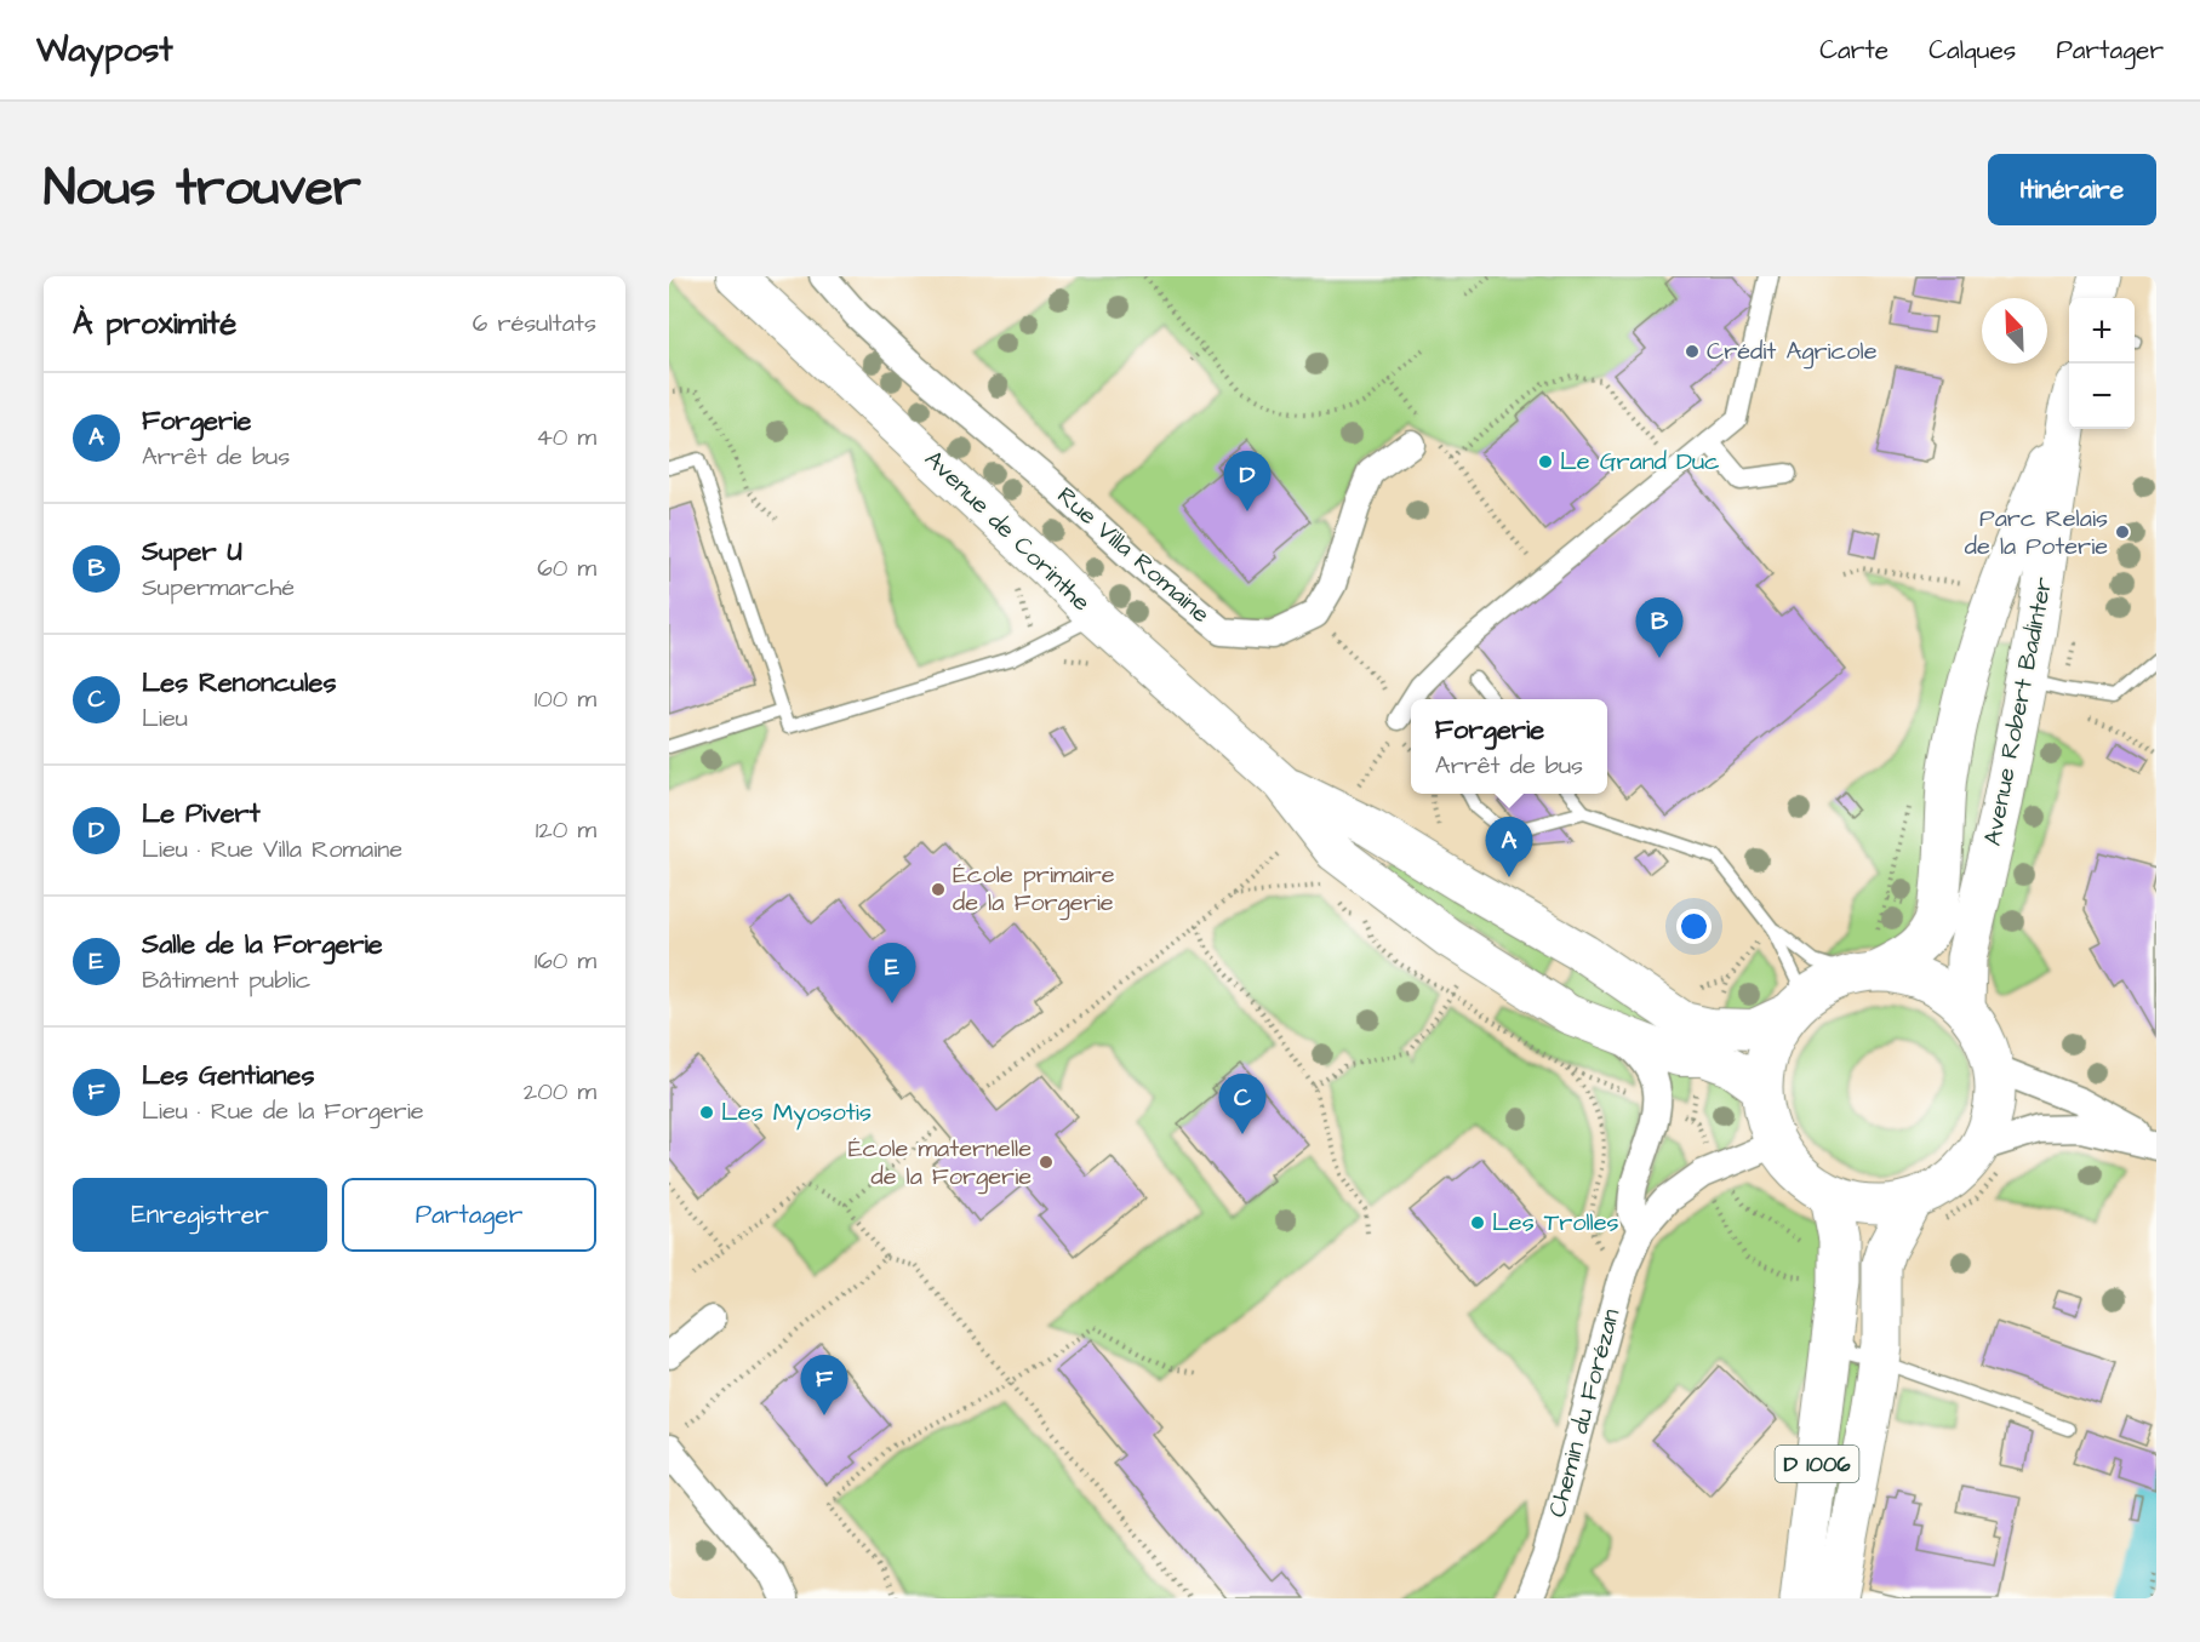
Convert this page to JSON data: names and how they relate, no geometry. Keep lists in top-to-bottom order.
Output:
{
  "streets": {
    "main road": ["Avenue de Corinthe", "Avenue Robert Badinter", "D 1006"],
    "street": ["Rue Villa Romaine", "Chemin du Forézan"]
  },
  "crossings": [
    ["Avenue Robert Badinter", "Chemin du Forézan"],
    ["Avenue Robert Badinter", "D 1006"],
    ["Chemin du Forézan", "D 1006"]
  ],
  "places": [
    "Crédit Agricole",
    "Le Grand Duc",
    "Parc Relais de la Poterie",
    "École primaire de la Forgerie",
    "Les Myosotis",
    "École maternelle de la Forgerie",
    "Les Trolles"
  ],
  "north": "top left",
  "page": {
    "header": "Waypost",
    "nav": ["Carte", "Calques", "Partager"],
    "title": "Nous trouver",
    "buttons": [
      "Itinéraire",
      ["Enregistrer", "Partager"]
    ],
    "heading": ["À proximité", "6 résultats"],
    "map_buttons": ["+", "−"],
    "list": [
      {
        "mark": "A",
        "name": "Forgerie",
        "note": "Arrêt de bus",
        "value": "40 m"
      },
      {
        "mark": "B",
        "name": "Super U",
        "note": "Supermarché",
        "value": "60 m"
      },
      {
        "mark": "C",
        "name": "Les Renoncules",
        "note": "Lieu",
        "value": "100 m"
      },
      {
        "mark": "D",
        "name": "Le Pivert",
        "note": "Lieu · Rue Villa Romaine",
        "value": "120 m"
      },
      {
        "mark": "E",
        "name": "Salle de la Forgerie",
        "note": "Bâtiment public",
        "value": "160 m"
      },
      {
        "mark": "F",
        "name": "Les Gentianes",
        "note": "Lieu · Rue de la Forgerie",
        "value": "200 m"
      }
    ],
    "pins": [
      "D",
      "B",
      "A",
      "E",
      "C",
      "F"
    ],
    "popup": ["Forgerie", "Arrêt de bus"]
  }
}
